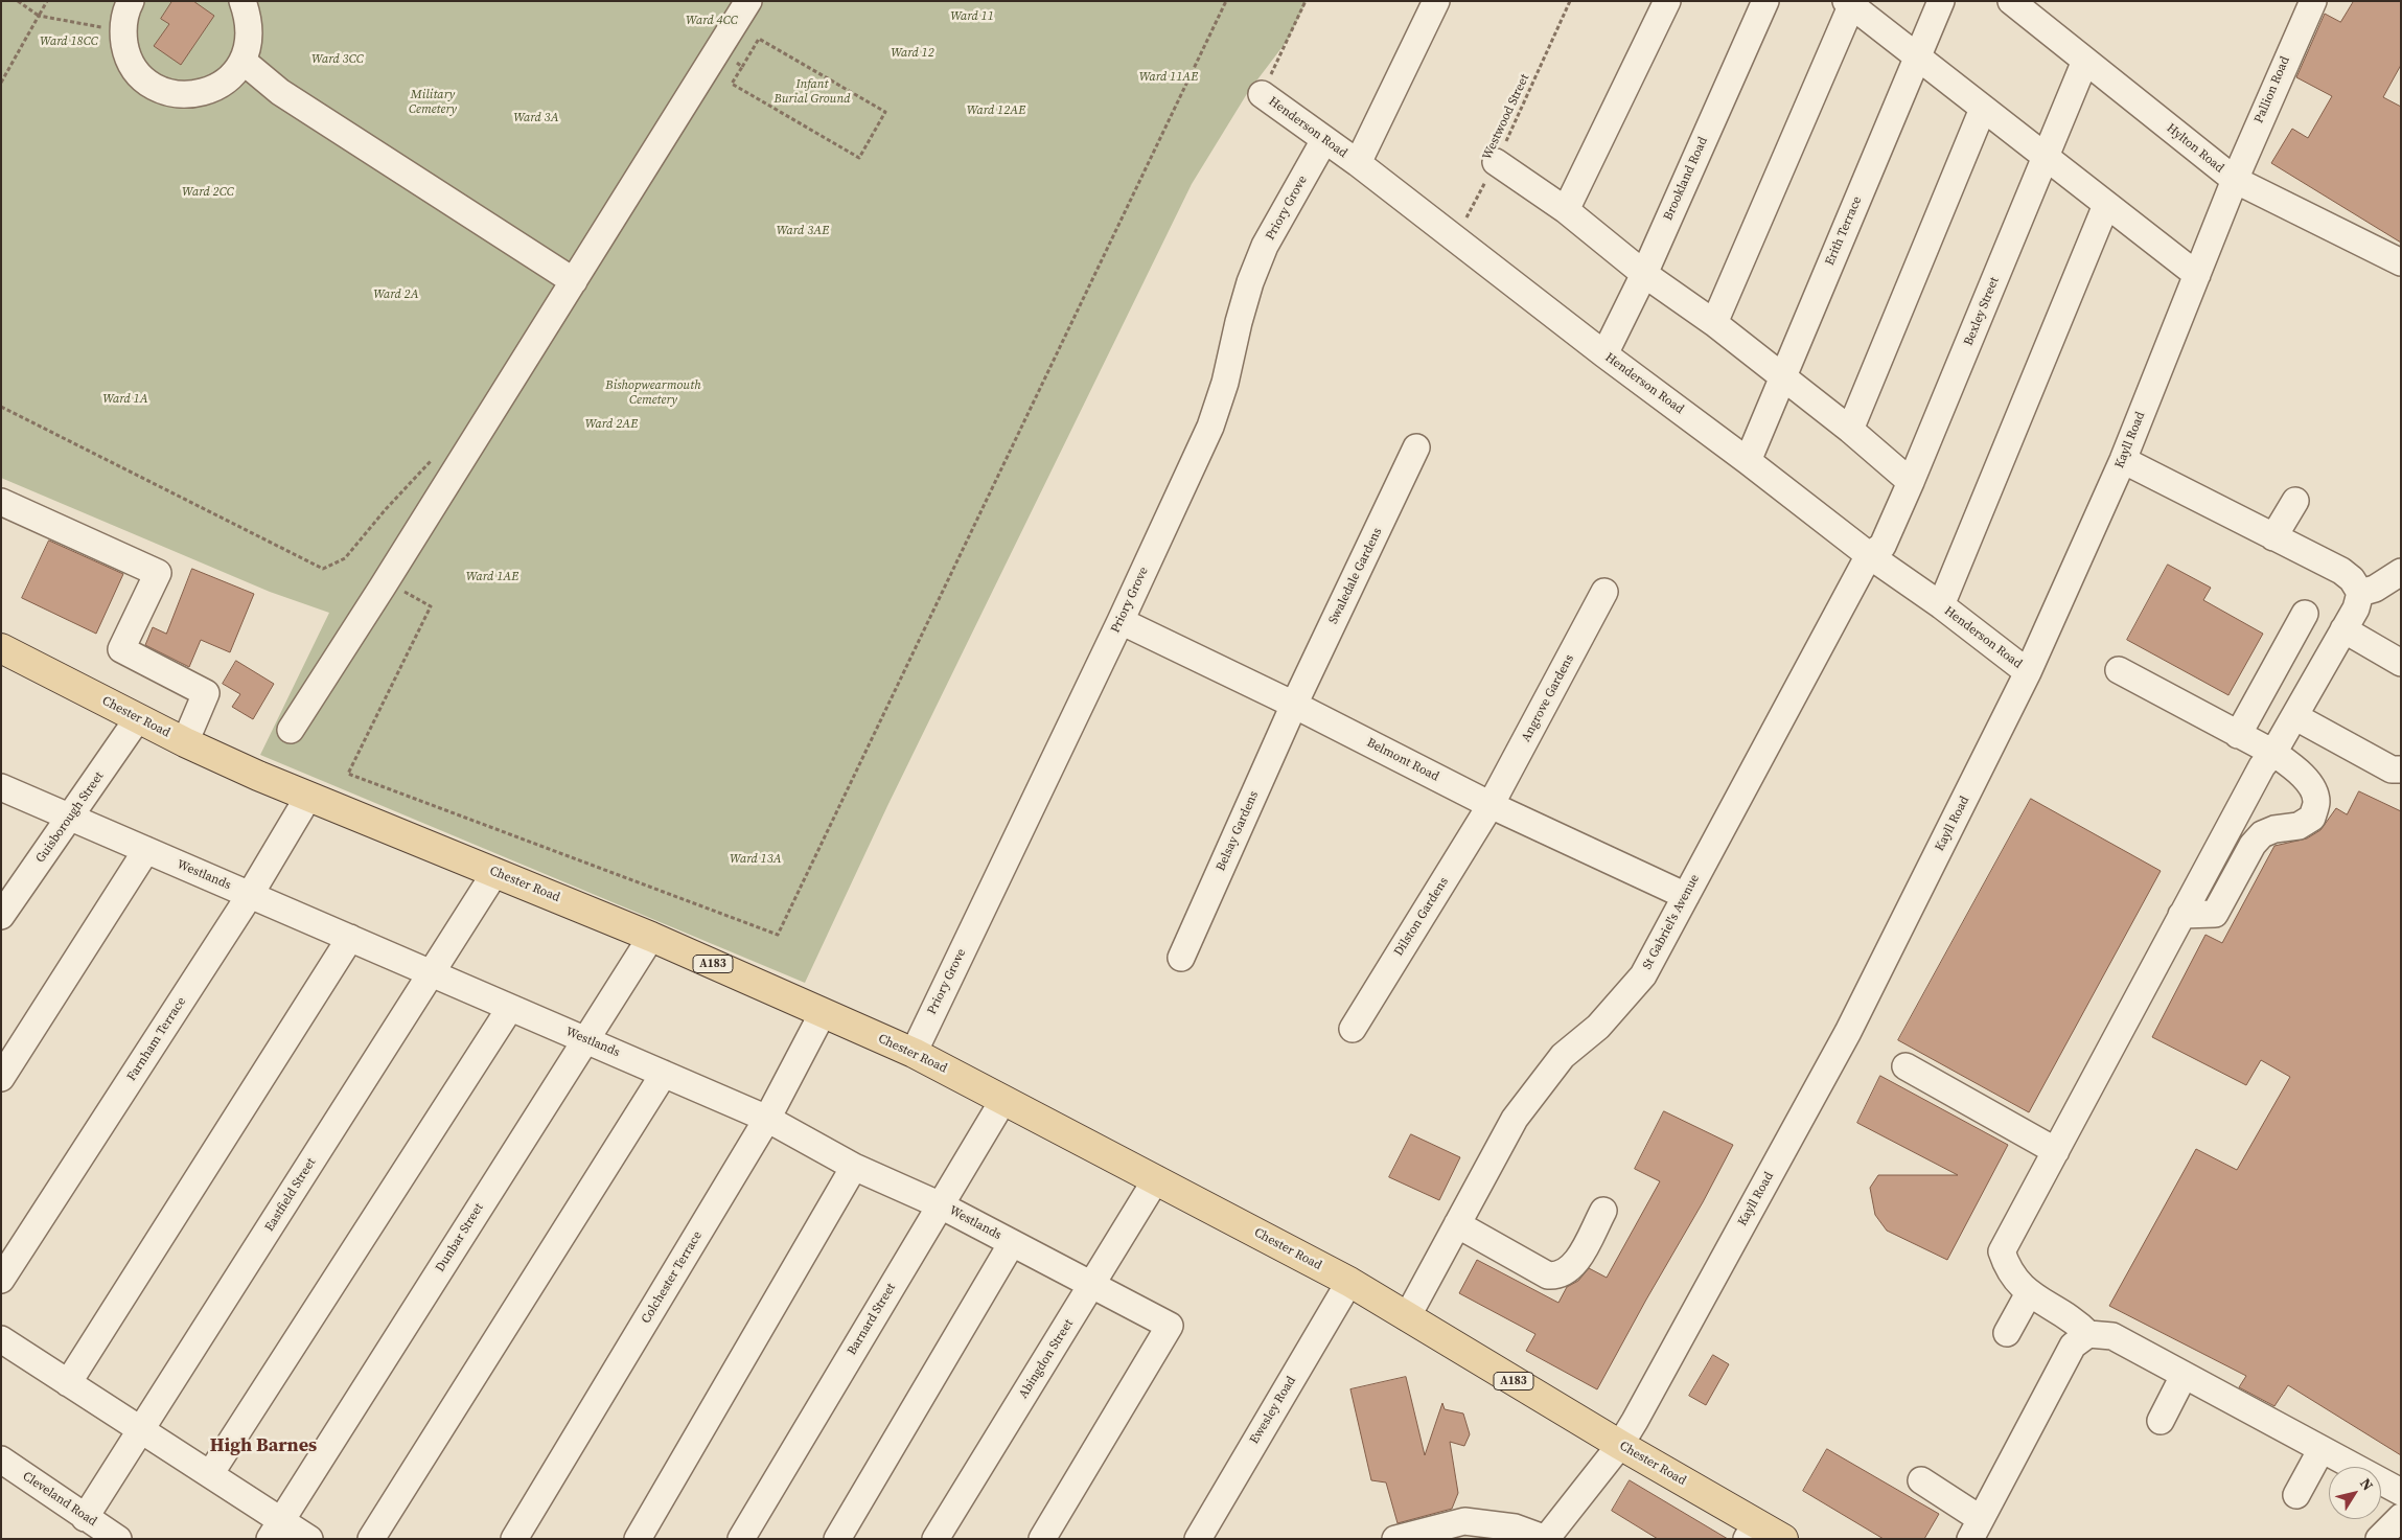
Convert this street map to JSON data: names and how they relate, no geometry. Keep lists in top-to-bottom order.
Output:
{
  "streets": {
    "main road": ["Chester Road", "A183"],
    "street": [
      "Pallion Road",
      "Henderson Road",
      "Hylton Road",
      "Brookland Road",
      "Priory Grove",
      "Erith Terrace",
      "Bexley Street",
      "Kayll Road",
      "Swaledale Gardens",
      "Angrove Gardens",
      "Belmont Road",
      "Guisborough Street",
      "Belsay Gardens",
      "Westlands",
      "Dilston Gardens",
      "St Gabriel's Avenue",
      "Farnham Terrace",
      "Eastfield Street",
      "Dunbar Street",
      "Colchester Terrace",
      "Barnard Street",
      "Abingdon Street",
      "Ewesley Road",
      "Cleveland Road"
    ],
    "path": ["Westwood Street"]
  },
  "crossings": [
    ["Pallion Road", "Hylton Road"],
    ["Pallion Road", "Kayll Road"],
    ["Westwood Street", "Henderson Road"],
    ["Henderson Road", "Brookland Road"],
    ["Henderson Road", "Priory Grove"],
    ["Henderson Road", "Erith Terrace"],
    ["Henderson Road", "Bexley Street"],
    ["Henderson Road", "Kayll Road"],
    ["Henderson Road", "St Gabriel's Avenue"],
    ["Hylton Road", "Bexley Street"],
    ["Hylton Road", "Kayll Road"],
    ["Priory Grove", "Chester Road"],
    ["Priory Grove", "Belmont Road"],
    ["Bexley Street", "St Gabriel's Avenue"],
    ["Kayll Road", "Chester Road"],
    ["Swaledale Gardens", "Belmont Road"],
    ["Swaledale Gardens", "Belsay Gardens"],
    ["Angrove Gardens", "Belmont Road"],
    ["Angrove Gardens", "Dilston Gardens"],
    ["Chester Road", "Guisborough Street"],
    ["Chester Road", "St Gabriel's Avenue"],
    ["Chester Road", "Farnham Terrace"],
    ["Chester Road", "Eastfield Street"],
    ["Chester Road", "Dunbar Street"],
    ["Chester Road", "Colchester Terrace"],
    ["Chester Road", "Barnard Street"],
    ["Chester Road", "Abingdon Street"],
    ["Chester Road", "Ewesley Road"],
    ["Belmont Road", "Belsay Gardens"],
    ["Belmont Road", "Dilston Gardens"],
    ["Belmont Road", "St Gabriel's Avenue"],
    ["Guisborough Street", "Westlands"],
    ["Westlands", "Farnham Terrace"],
    ["Westlands", "Eastfield Street"],
    ["Westlands", "Dunbar Street"],
    ["Westlands", "Colchester Terrace"],
    ["Westlands", "Barnard Street"],
    ["Westlands", "Abingdon Street"],
    ["Eastfield Street", "Cleveland Road"]
  ],
  "districts": ["High Barnes"],
  "parks": [
    "Ward 11",
    "Ward 4CC",
    "Ward 18CC",
    "Ward 12",
    "Ward 3CC",
    "Ward 11AE",
    "Infant Burial Ground",
    "Military Cemetery",
    "Ward 12AE",
    "Ward 3A",
    "Ward 2CC",
    "Ward 3AE",
    "Ward 2A",
    "Bishopwearmouth Cemetery",
    "Ward 1A",
    "Ward 2AE",
    "Ward 1AE",
    "Ward 13A"
  ],
  "north": "top right"
}
